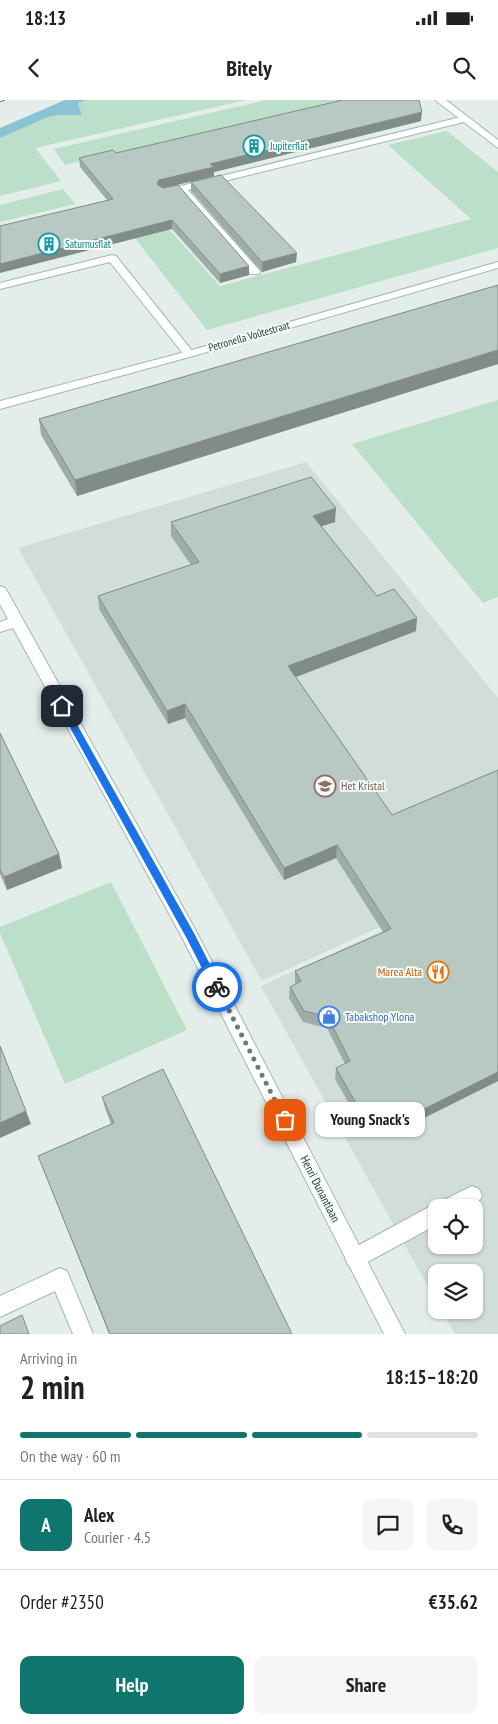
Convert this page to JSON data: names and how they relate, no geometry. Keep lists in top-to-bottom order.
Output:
{
  "streets": {
    "street": ["Petronella Voûtestraat", "Henri Dunantlaan"]
  },
  "places": {
    "building": ["Jupiterflat", "Saturnusflat"],
    "school or university": ["Het Kristal"],
    "restaurant": ["Marea Alta"],
    "shop": ["Tabakshop Ylona"],
    "other": ["Young Snack's"]
  },
  "page": {
    "status": "18:13",
    "header": "Bitely",
    "bubble": "Young Snack's",
    "heading": ["2 min", "Arriving in", "18:15–18:20"],
    "panel": [
      "Alex",
      "Courier · 4.5",
      "Order #2350",
      "€35.62"
    ],
    "bar": "On the way · 60 m",
    "round": "A",
    "buttons": ["Help", "Share"]
  }
}
